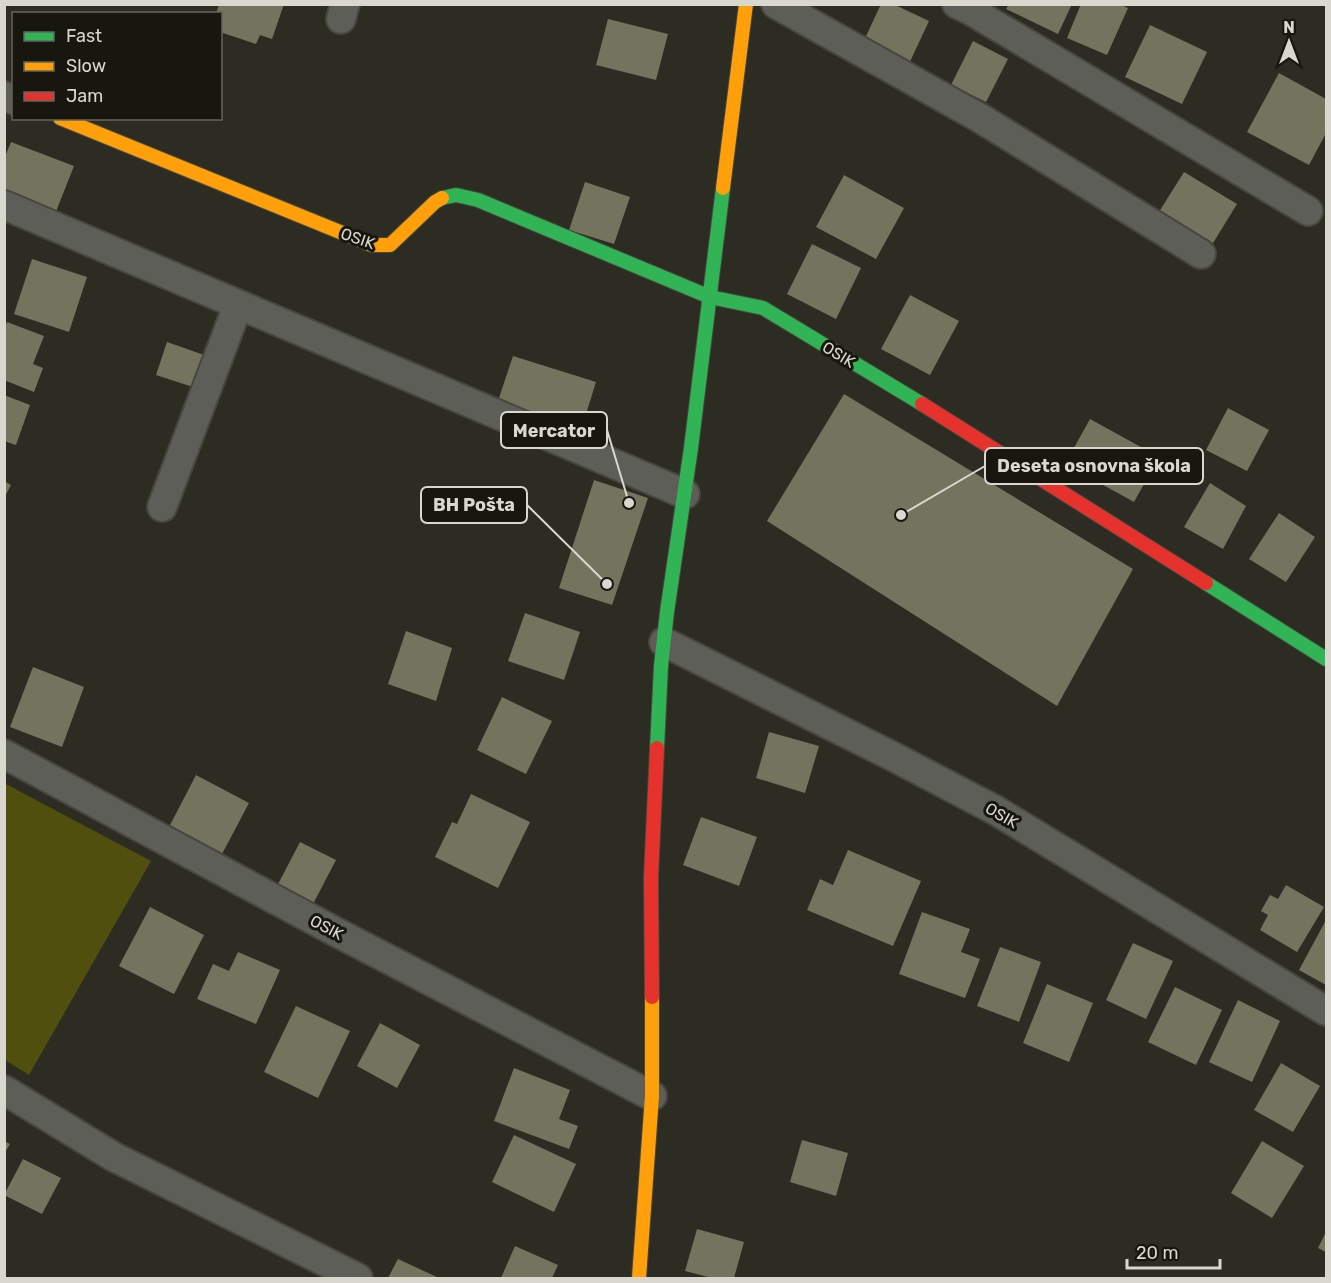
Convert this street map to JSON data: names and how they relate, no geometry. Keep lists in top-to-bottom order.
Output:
{
  "streets": {
    "street": ["OSIK"]
  },
  "places": ["Mercator", "Deseta osnovna škola", "BH Pošta"],
  "legend": ["Fast", "Slow", "Jam"],
  "scale_bar": "20 m",
  "north": "top"
}
